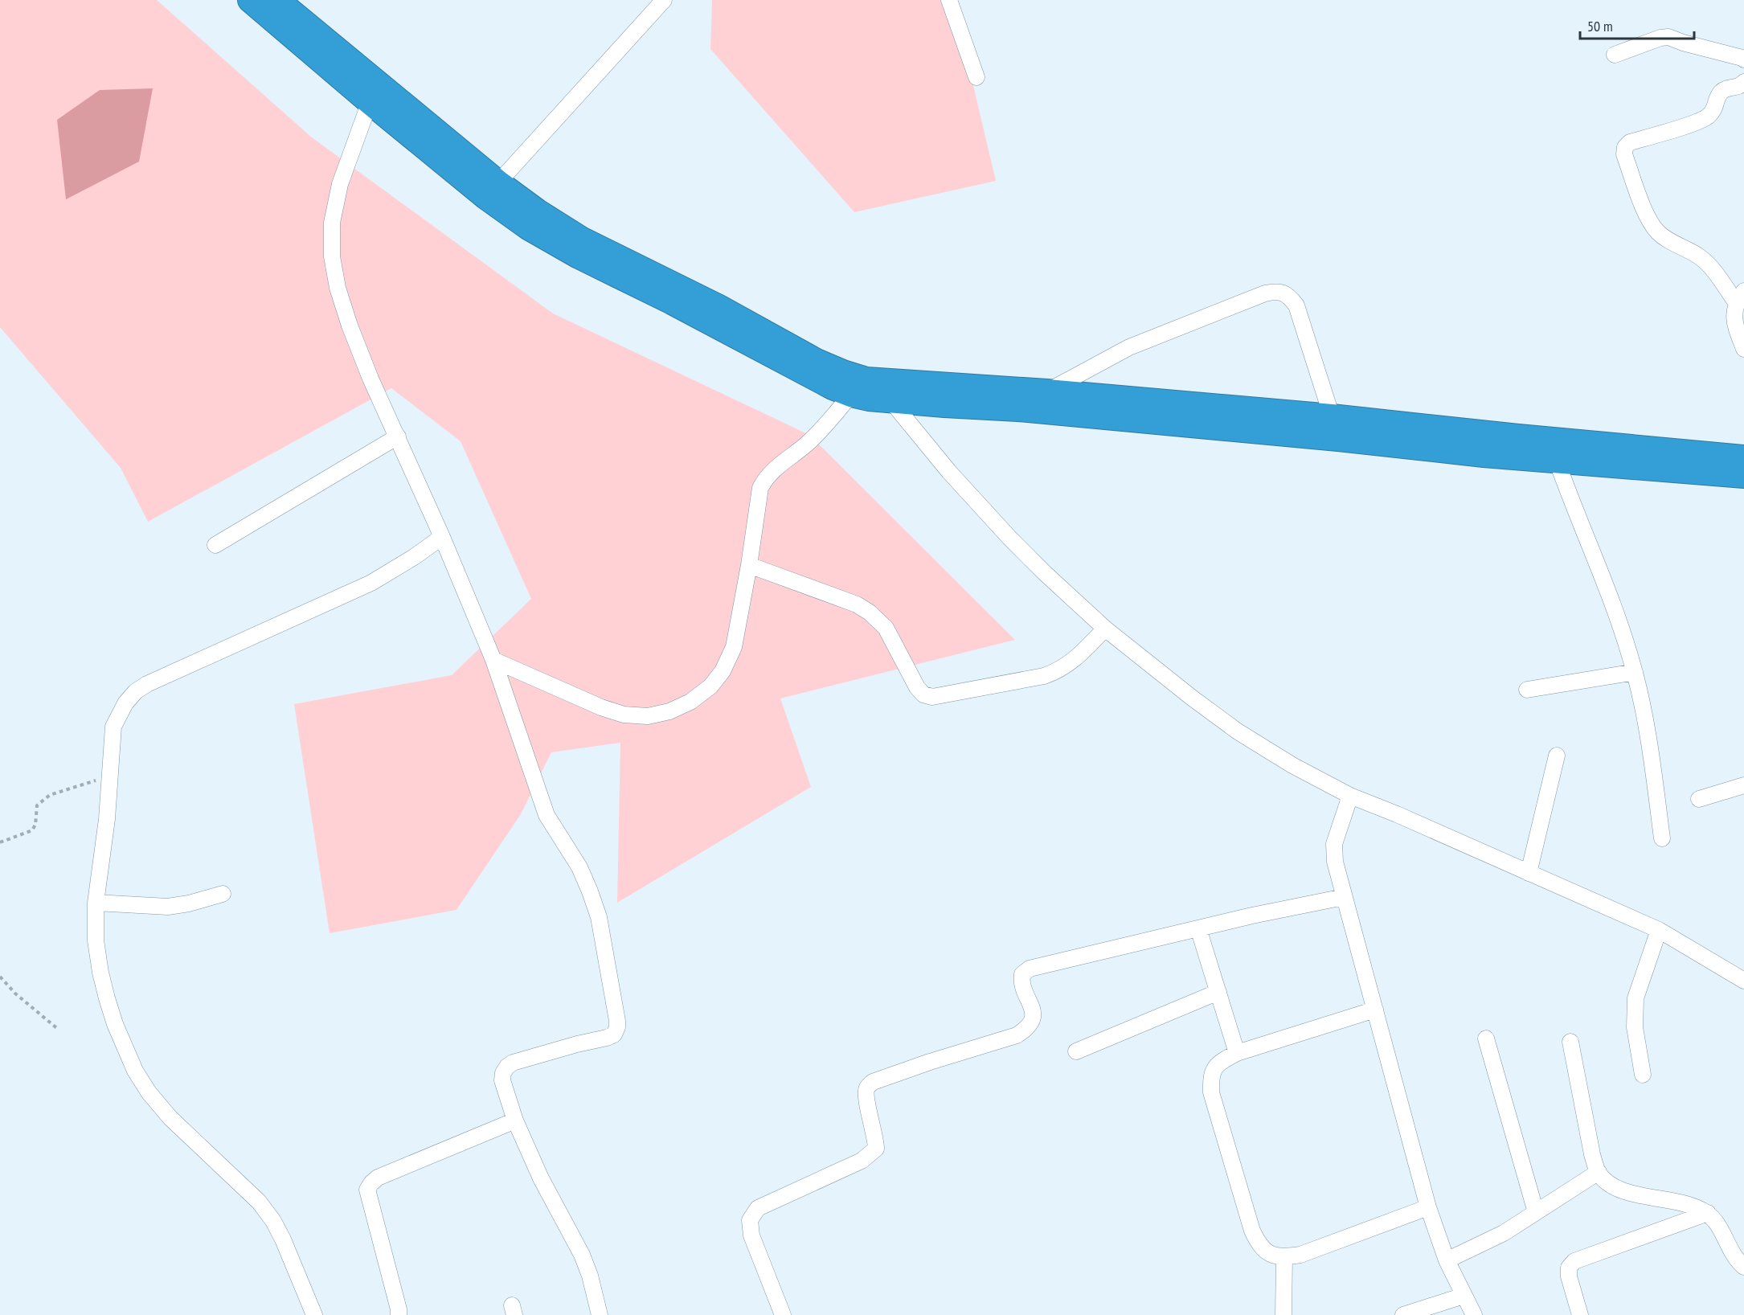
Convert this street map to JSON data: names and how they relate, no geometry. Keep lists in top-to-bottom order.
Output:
{
  "scale_bar": "50 m"
}
